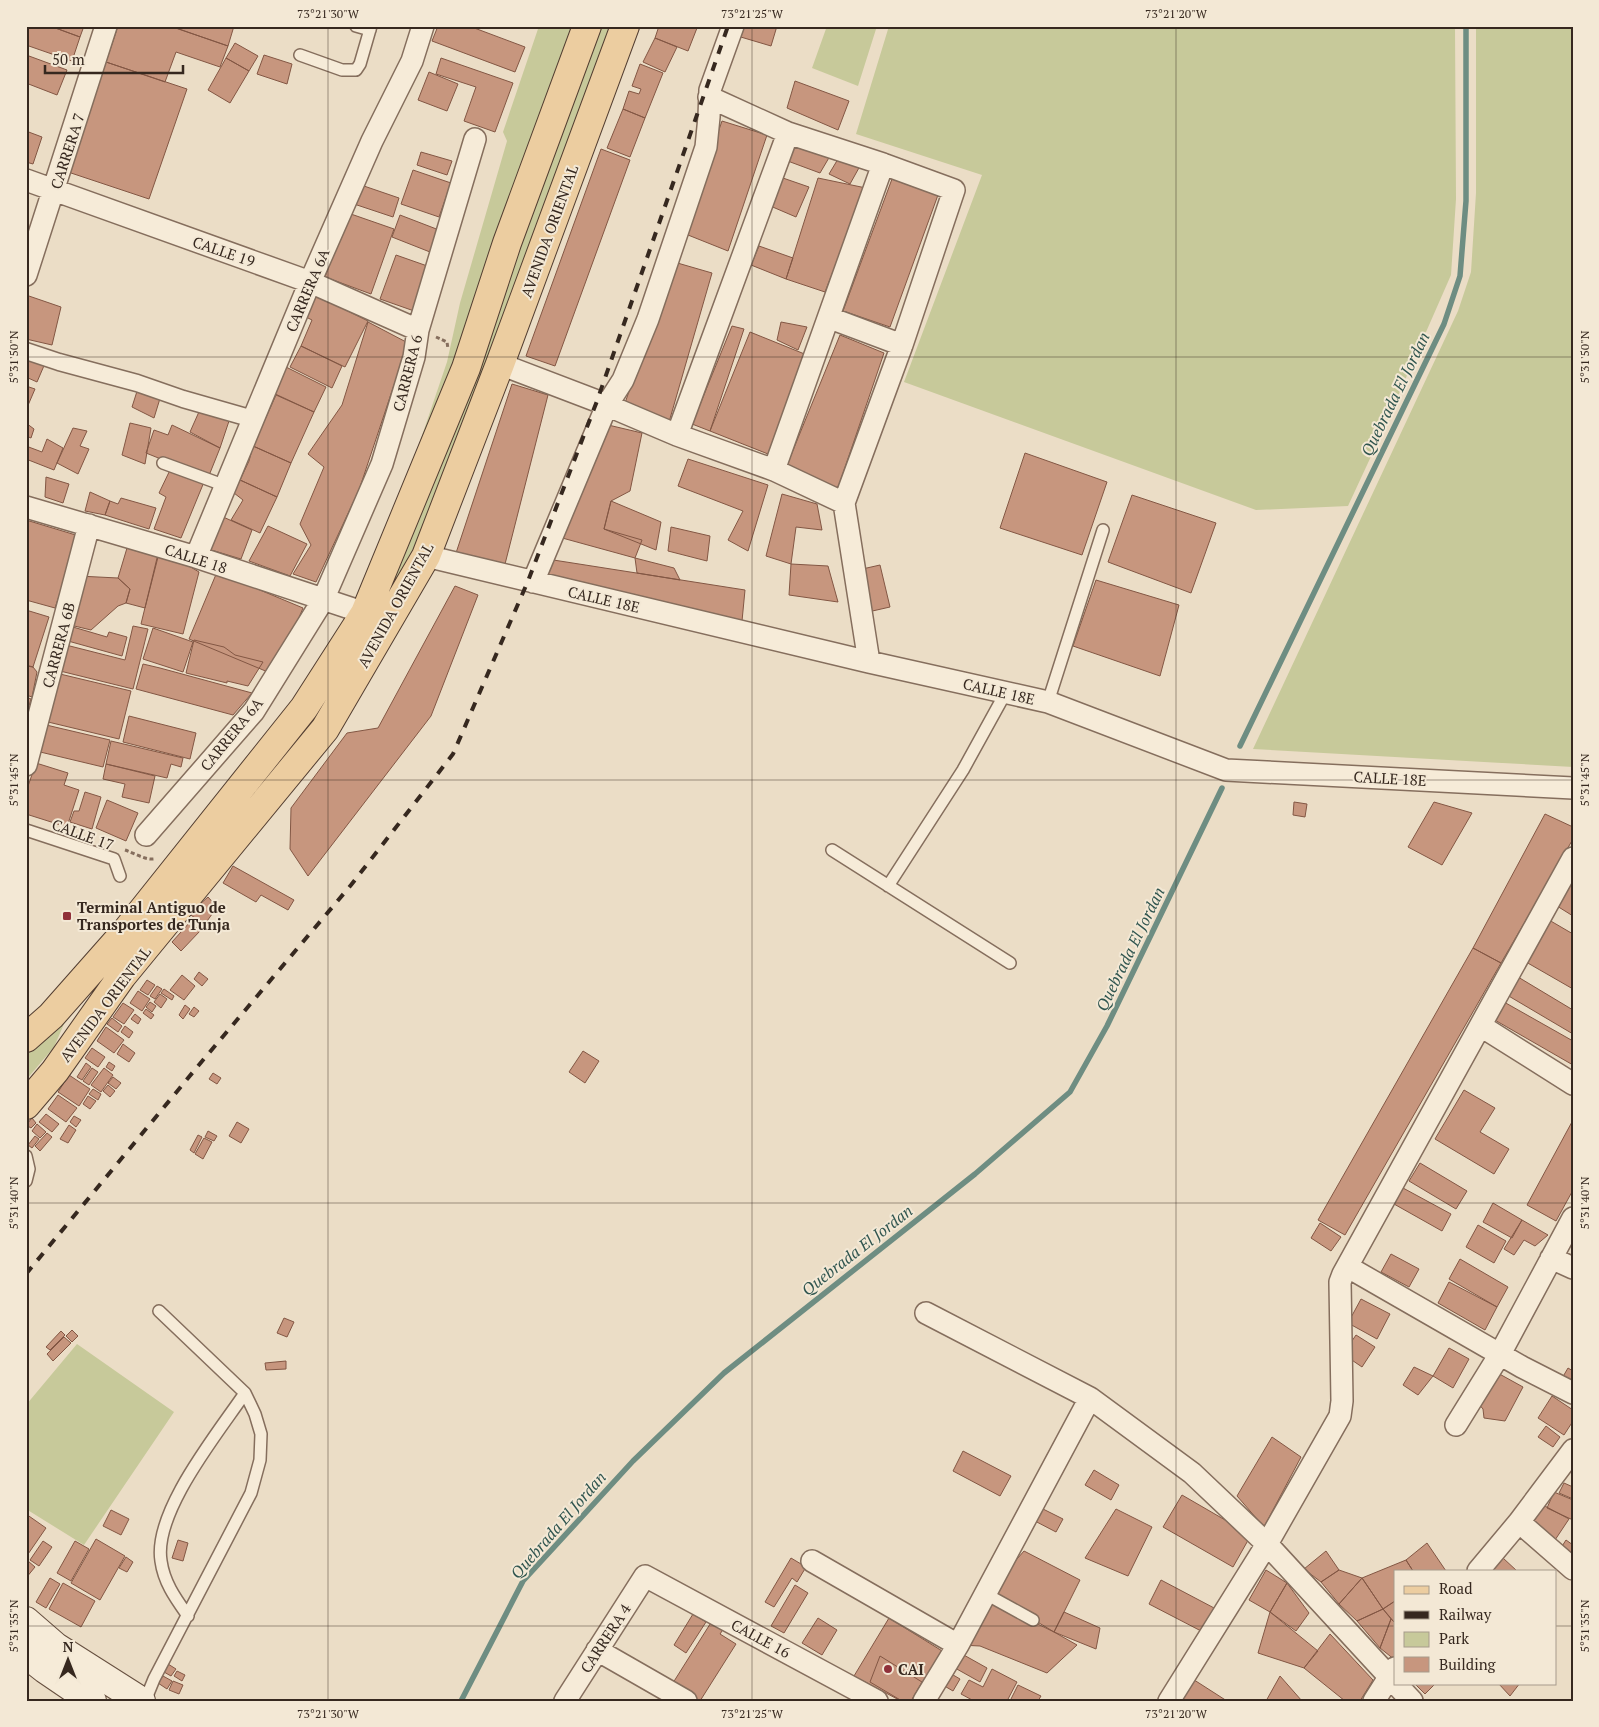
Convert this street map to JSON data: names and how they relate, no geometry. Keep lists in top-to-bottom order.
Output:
{
  "streets": {
    "main road": ["AVENIDA ORIENTAL"],
    "street": [
      "CARRERA 7",
      "CALLE 19",
      "CARRERA 6A",
      "CARRERA 6",
      "CALLE 18",
      "CALLE 18E",
      "CARRERA 6B",
      "CARRERA 4",
      "CALLE 16"
    ],
    "lane": ["CALLE 17"]
  },
  "crossings": [
    ["CARRERA 7", "CALLE 19"],
    ["AVENIDA ORIENTAL", "CALLE 18"],
    ["AVENIDA ORIENTAL", "CALLE 18E"],
    ["CALLE 19", "CARRERA 6A"],
    ["CALLE 19", "CARRERA 6"],
    ["CARRERA 6A", "CARRERA 6"],
    ["CARRERA 6A", "CALLE 18"],
    ["CARRERA 6", "CALLE 18"],
    ["CALLE 18", "CARRERA 6B"],
    ["CARRERA 4", "CALLE 16"]
  ],
  "water": ["Quebrada El Jordan"],
  "places": {
    "transit": ["Terminal Antiguo de Transportes de Tunja"],
    "other": ["CAI"]
  },
  "legend": [
    "Road",
    "Railway",
    "Park",
    "Building"
  ],
  "scale_bar": "50 m",
  "north": "top",
  "coordinates": [
    "73°21'30\"W",
    "73°21'25\"W",
    "73°21'20\"W",
    "5°31'50\"N",
    "5°31'45\"N",
    "5°31'40\"N",
    "5°31'35\"N"
  ]
}
